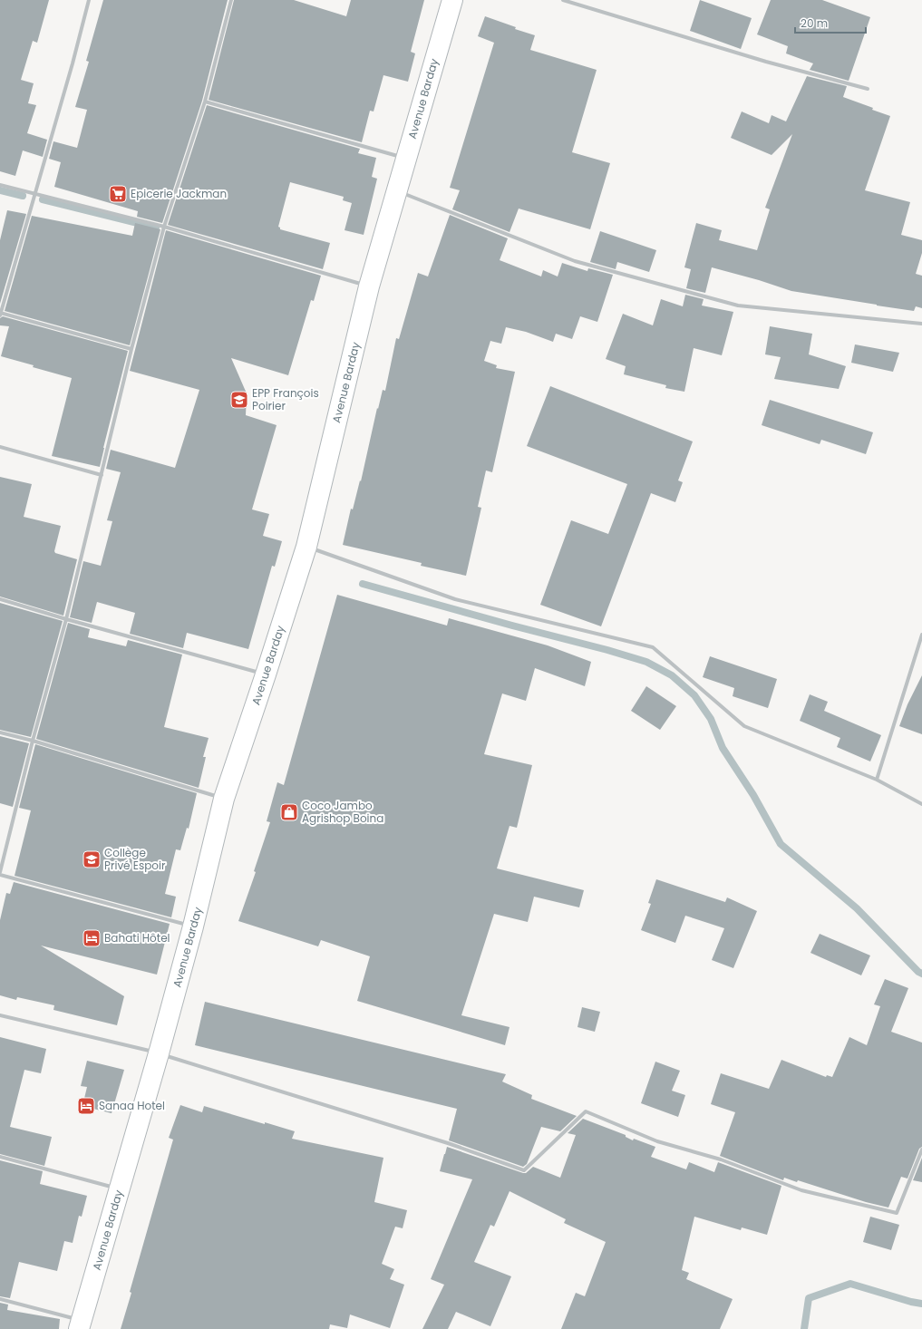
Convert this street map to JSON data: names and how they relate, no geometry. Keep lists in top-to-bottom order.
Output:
{
  "streets": {
    "main road": ["Avenue Barday"]
  },
  "places": {
    "supermarket": ["Epicerie Jackman"],
    "school or university": ["EPP François Poirier", "Collège Privé Espoir"],
    "shop": ["Coco Jambo Agrishop Boina"],
    "hotel": ["Bahati Hôtel", "Sanaa Hotel"]
  },
  "scale_bar": "20 m"
}
